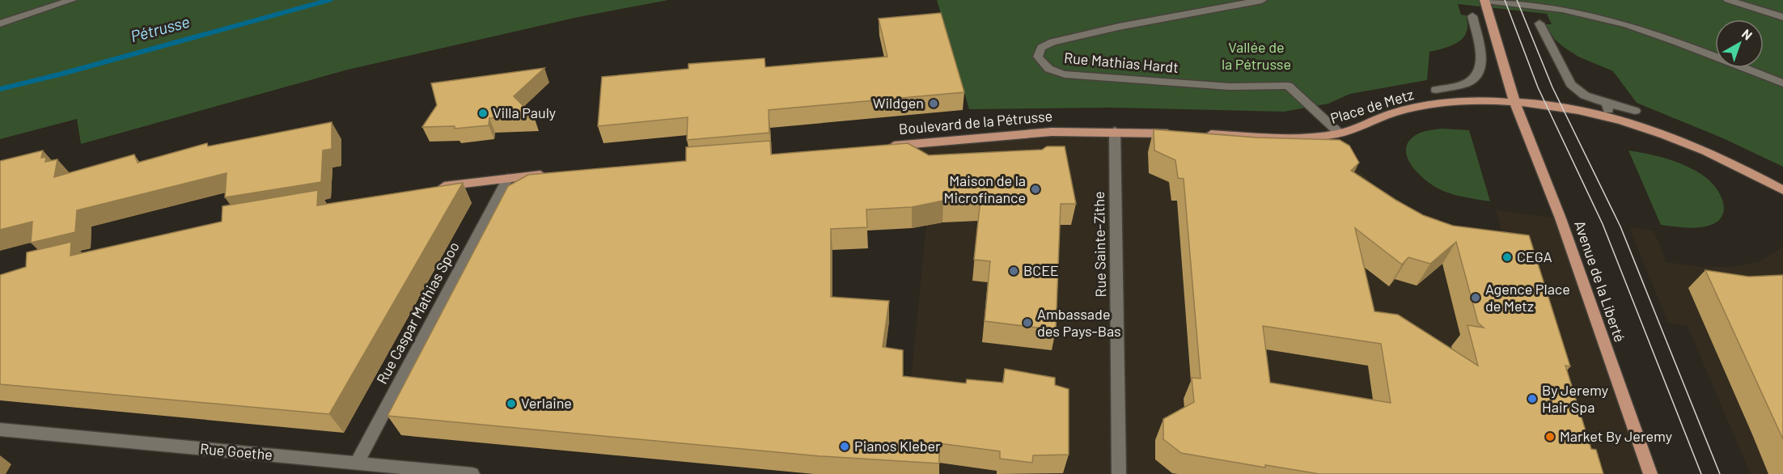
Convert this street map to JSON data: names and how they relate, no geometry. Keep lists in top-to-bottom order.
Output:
{
  "streets": {
    "main road": ["Place de Metz", "Boulevard de la Pétrusse", "Avenue de la Liberté"],
    "street": [
      "Rue Mathias Hardt",
      "Rue Sainte-Zithe",
      "Rue Caspar Mathias Spoo",
      "Rue Goethe"
    ]
  },
  "crossings": [
    ["Rue Mathias Hardt", "Place de Metz"],
    ["Place de Metz", "Avenue de la Liberté"],
    ["Boulevard de la Pétrusse", "Rue Sainte-Zithe"],
    ["Rue Caspar Mathias Spoo", "Rue Goethe"]
  ],
  "water": ["Pétrusse"],
  "parks": ["Vallée de la Pétrusse"],
  "places": [
    "Wildgen",
    "Villa Pauly",
    "Maison de la Microfinance",
    "CEGA",
    "BCEE",
    "Agence Place de Metz",
    "Ambassade des Pays-Bas",
    "By Jeremy Hair Spa",
    "Verlaine",
    "Market By Jeremy",
    "Pianos Kleber"
  ],
  "north": "top right"
}
